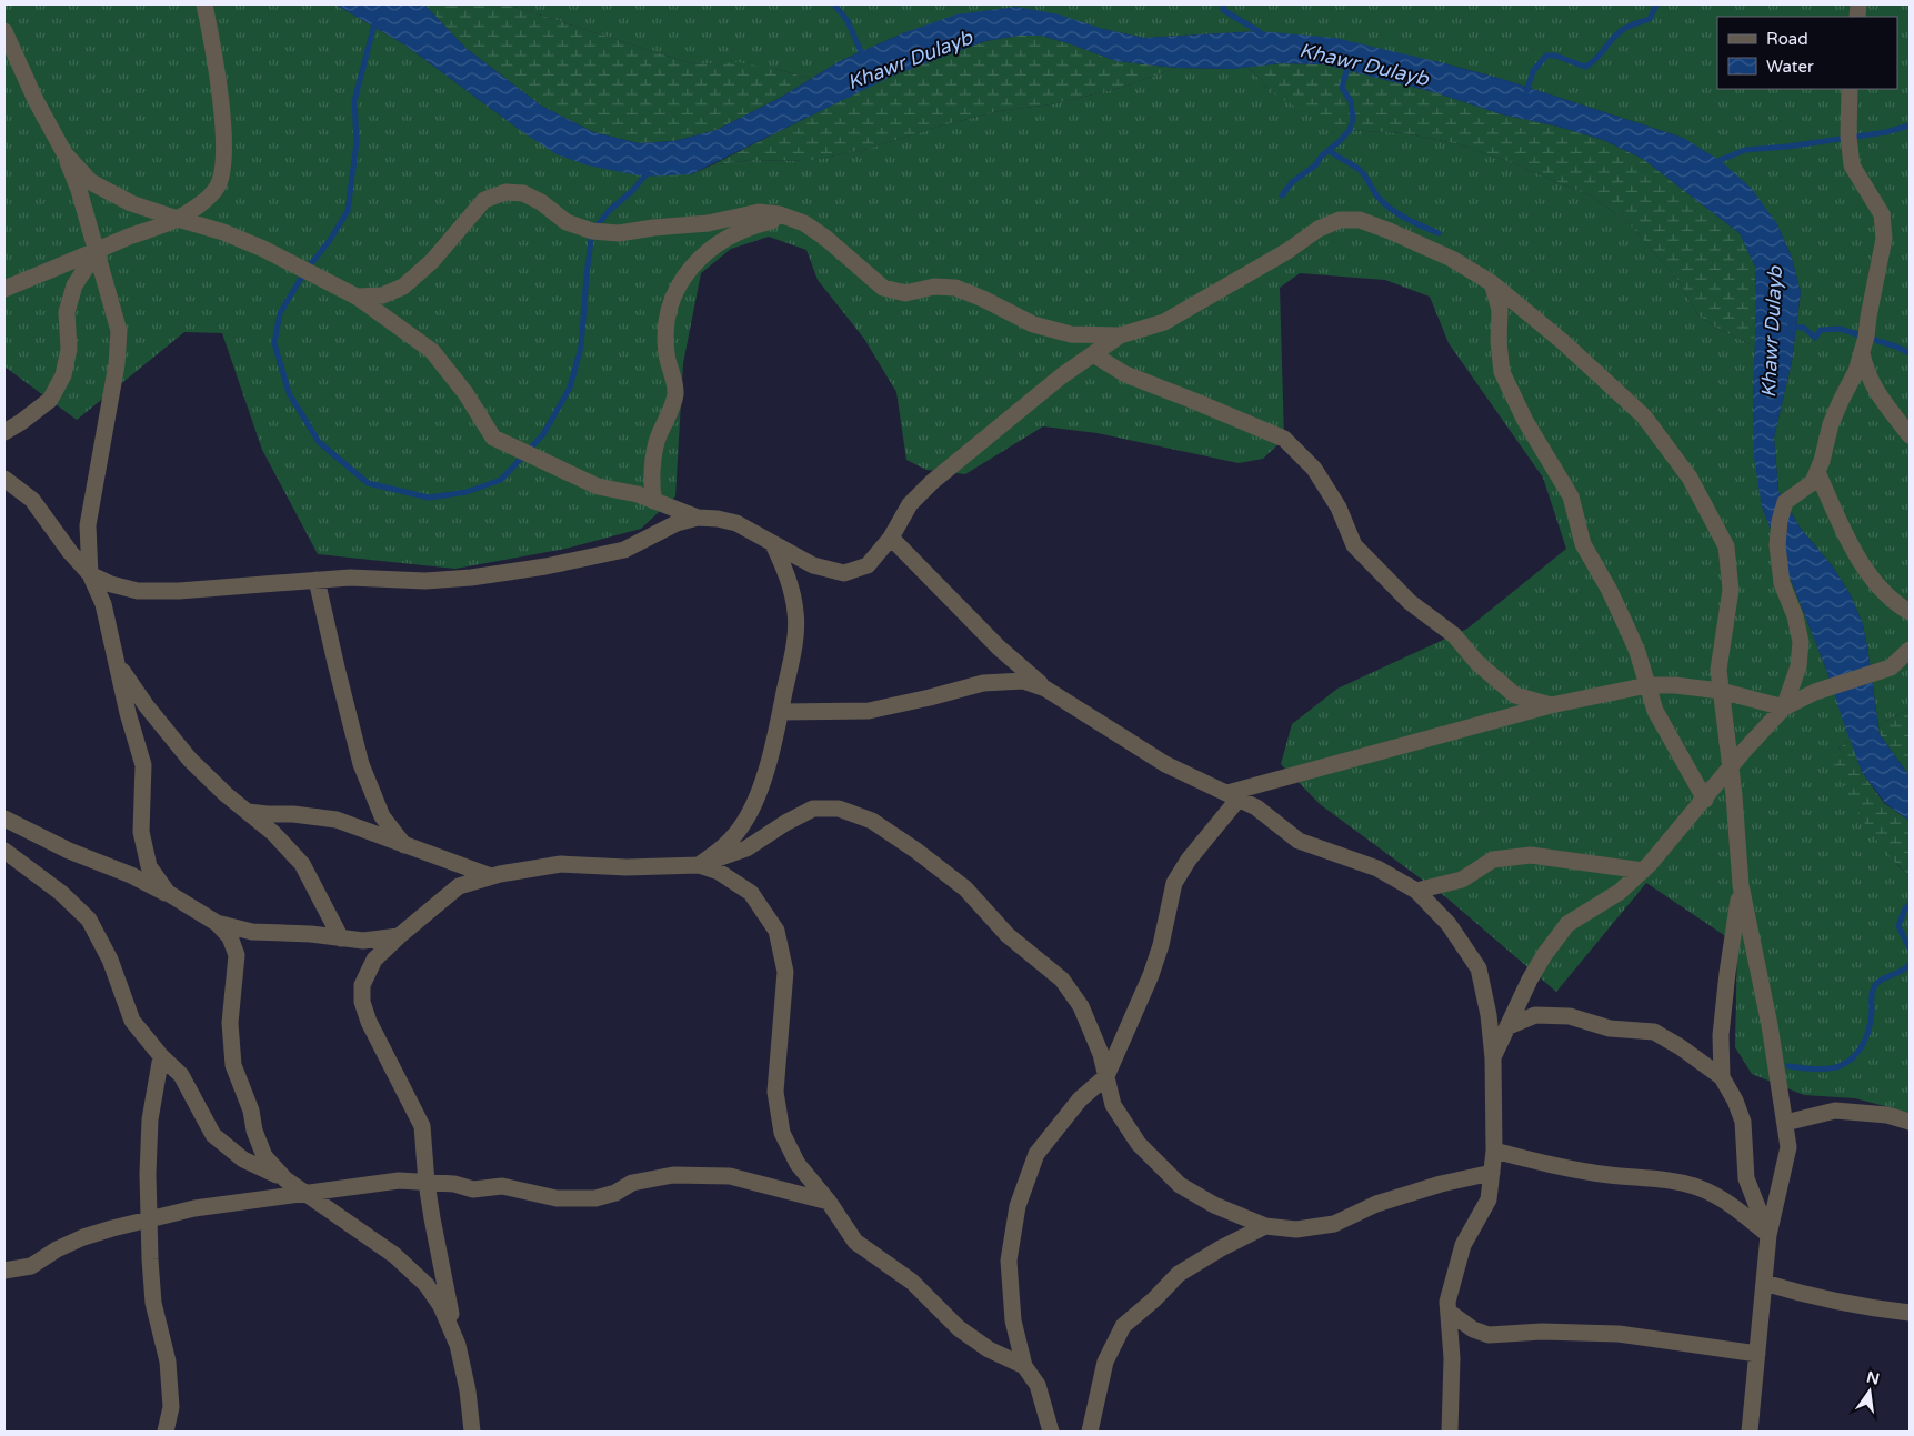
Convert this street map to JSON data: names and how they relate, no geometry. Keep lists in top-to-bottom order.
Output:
{
  "water": ["Khawr Dulayb"],
  "legend": ["Road", "Water"],
  "north": "top"
}
